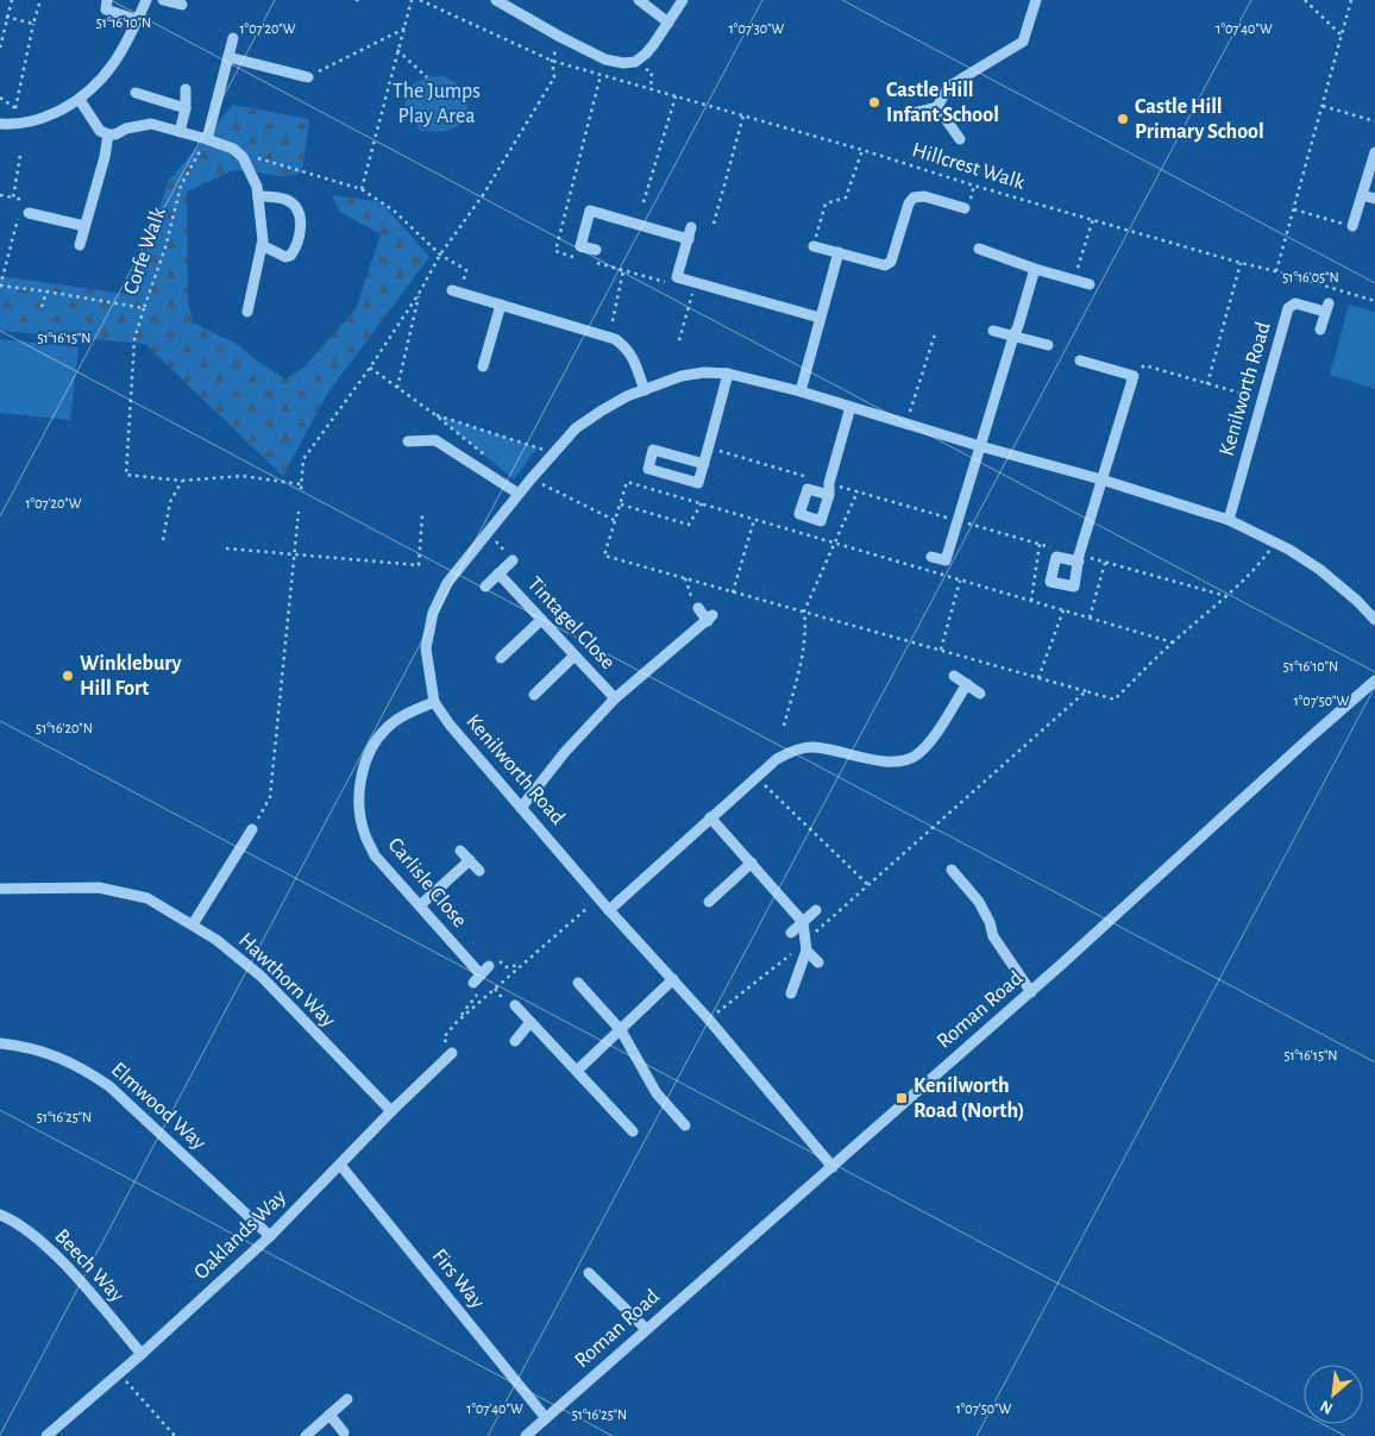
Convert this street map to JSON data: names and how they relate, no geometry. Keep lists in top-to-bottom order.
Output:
{
  "streets": {
    "street": [
      "Kenilworth Road",
      "Tintagel Close",
      "Carlisle Close",
      "Hawthorn Way",
      "Roman Road",
      "Elmwood Way",
      "Oaklands Way",
      "Beech Way",
      "Firs Way"
    ],
    "path": ["Hillcrest Walk", "Corfe Walk"]
  },
  "crossings": [
    ["Kenilworth Road", "Tintagel Close"],
    ["Kenilworth Road", "Carlisle Close"],
    ["Kenilworth Road", "Roman Road"],
    ["Hawthorn Way", "Oaklands Way"],
    ["Roman Road", "Firs Way"],
    ["Elmwood Way", "Oaklands Way"],
    ["Oaklands Way", "Beech Way"],
    ["Oaklands Way", "Firs Way"]
  ],
  "parks": ["The Jumps Play Area"],
  "places": {
    "other": ["Castle Hill Infant School", "Castle Hill Primary School", "Winklebury Hill Fort"],
    "transit": ["Kenilworth Road (North)"]
  },
  "north": "bottom left",
  "coordinates": [
    "51°16'10\"N",
    "1°07'20\"W",
    "1°07'30\"W",
    "1°07'40\"W",
    "51°16'05\"N",
    "51°16'15\"N",
    "1°07'50\"W",
    "51°16'20\"N",
    "51°16'25\"N"
  ]
}
